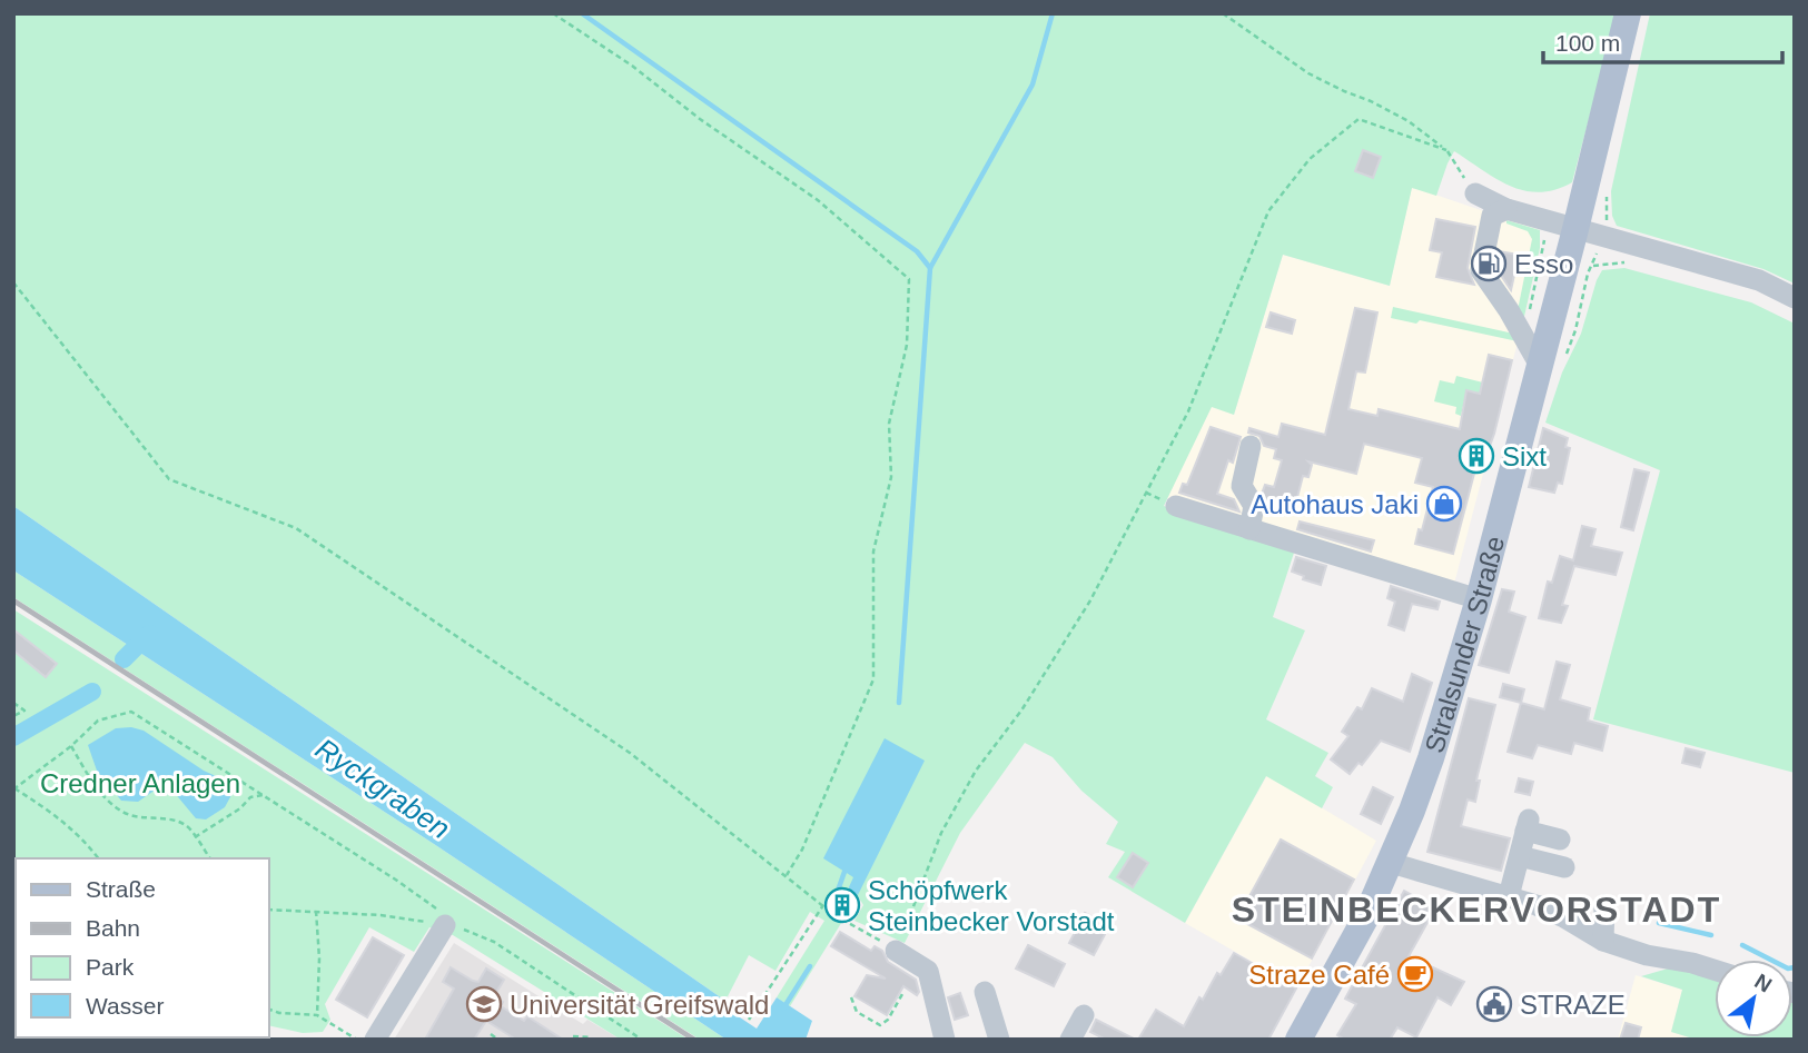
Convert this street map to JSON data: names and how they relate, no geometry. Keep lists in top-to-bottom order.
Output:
{
  "streets": {
    "main road": ["Stralsunder Straße"]
  },
  "districts": ["STEINBECKERVORSTADT"],
  "water": ["Ryckgraben"],
  "parks": ["Credner Anlagen"],
  "places": {
    "fuel station": ["Esso"],
    "building": ["Sixt", "Schöpfwerk Steinbecker Vorstadt"],
    "shop": ["Autohaus Jaki"],
    "cafe": ["Straze Café"],
    "school or university": ["Universität Greifswald"],
    "public building": ["STRAZE"]
  },
  "legend": [
    "Straße",
    "Bahn",
    "Park",
    "Wasser"
  ],
  "scale_bar": "100 m",
  "north": "top right"
}
